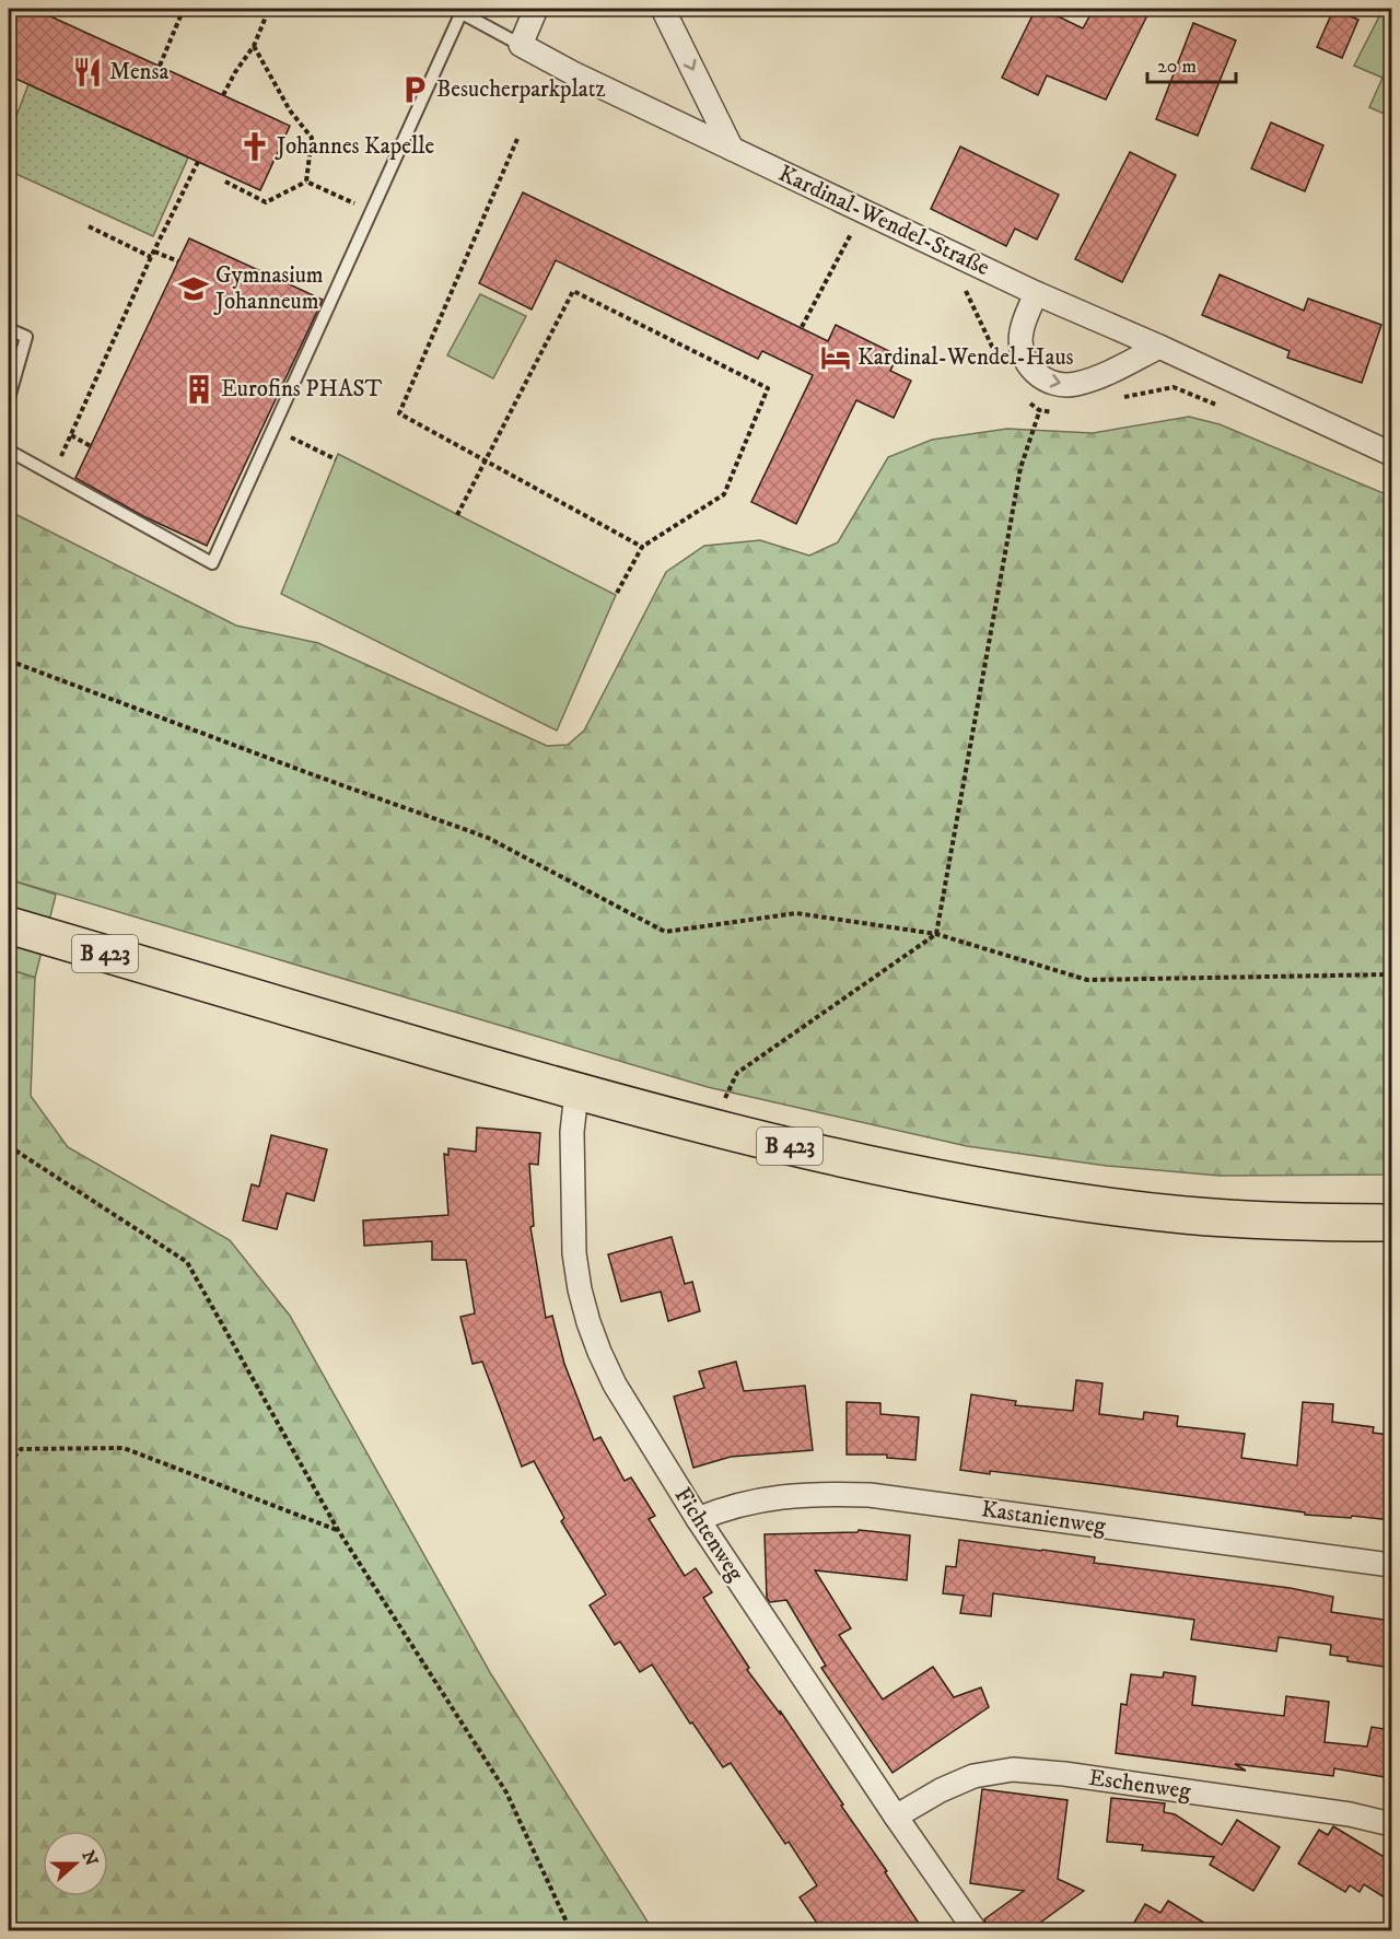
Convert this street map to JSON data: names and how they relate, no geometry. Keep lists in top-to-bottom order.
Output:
{
  "streets": {
    "main road": ["B 423"],
    "street": [
      "Kardinal-Wendel-Straße",
      "Kastanienweg",
      "Fichtenweg",
      "Eschenweg"
    ]
  },
  "crossings": [
    ["B 423", "Fichtenweg"],
    ["Kastanienweg", "Fichtenweg"],
    ["Fichtenweg", "Eschenweg"]
  ],
  "places": {
    "restaurant": ["Mensa"],
    "parking": ["Besucherparkplatz"],
    "church": ["Johannes Kapelle"],
    "school or university": ["Gymnasium Johanneum"],
    "hotel": ["Kardinal-Wendel-Haus"],
    "building": ["Eurofins PHAST"]
  },
  "scale_bar": "20 m",
  "north": "right"
}
